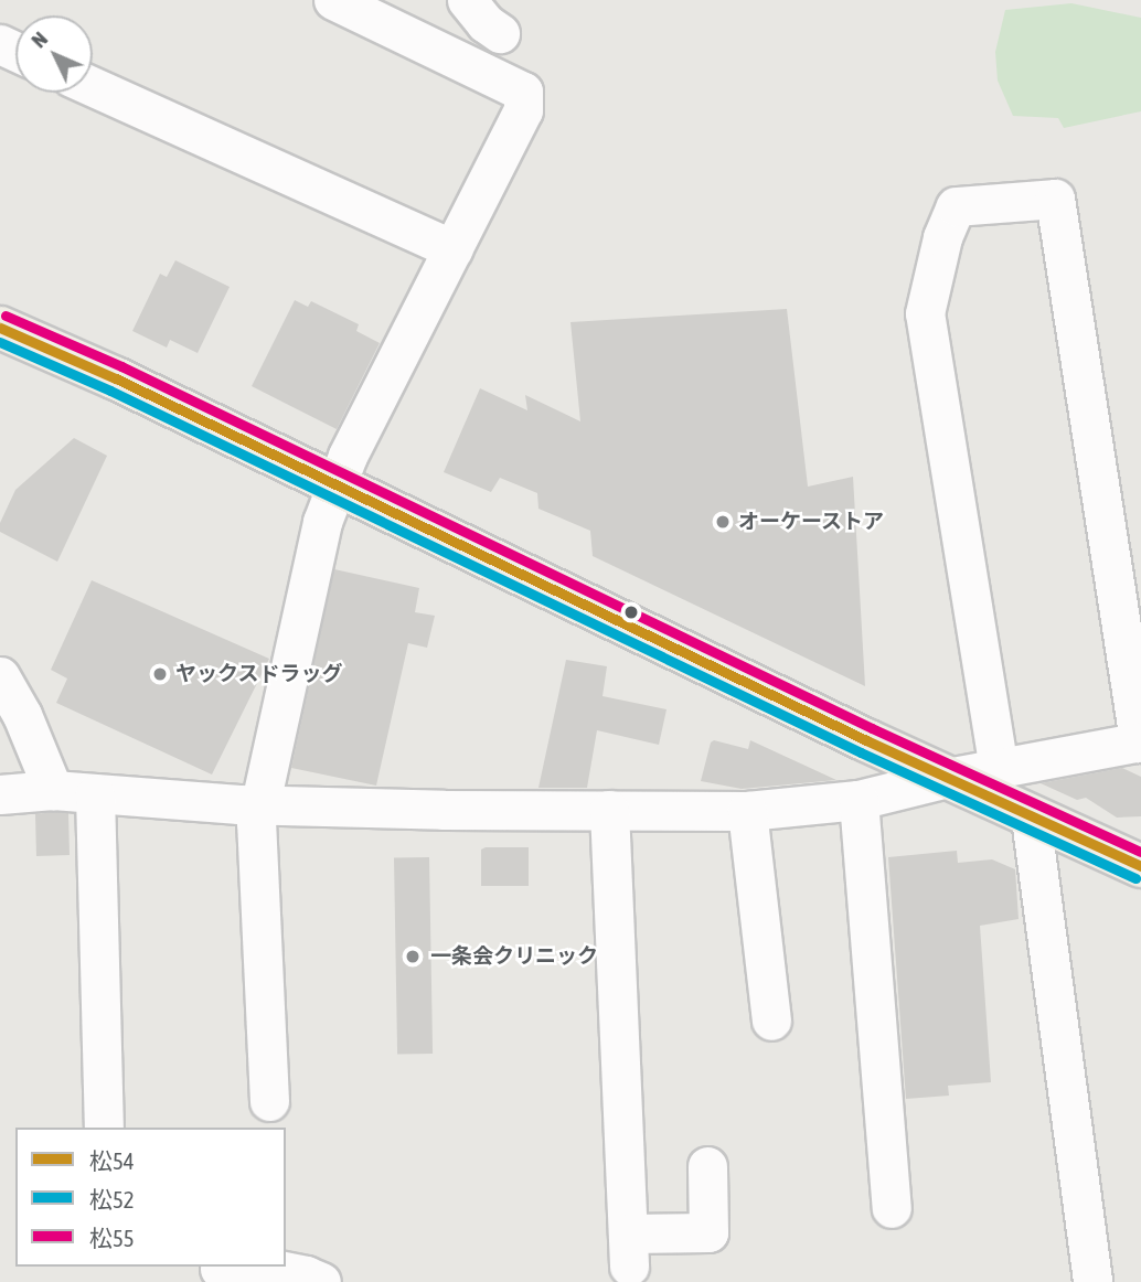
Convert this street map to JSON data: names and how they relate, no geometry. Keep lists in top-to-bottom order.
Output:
{
  "places": ["オーケーストア", "ヤックスドラッグ", "一条会クリニック"],
  "lines": ["transit line 松55", "transit line 松54", "transit line 松52"],
  "legend": ["松54", "松52", "松55"],
  "north": "top left"
}
